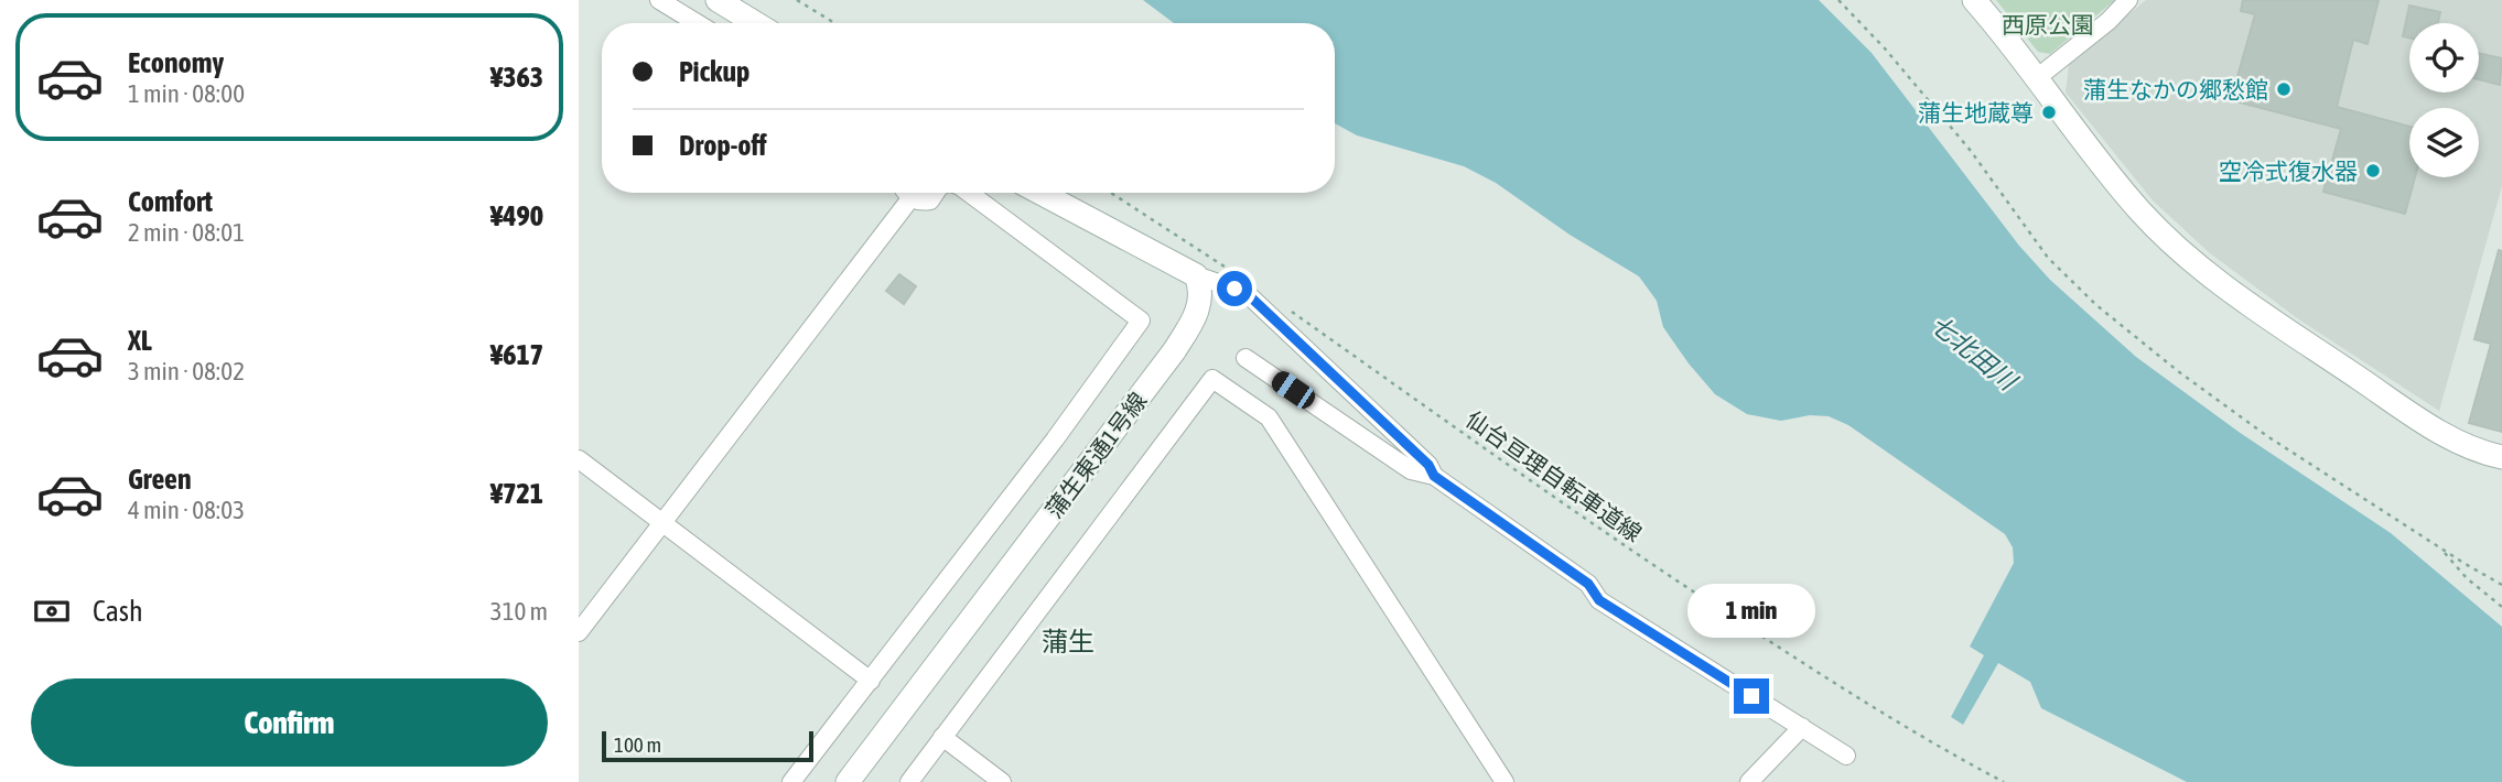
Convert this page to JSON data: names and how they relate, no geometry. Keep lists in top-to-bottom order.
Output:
{
  "streets": {
    "street": ["蒲生東通1号線"],
    "path": ["仙台亘理自転車道線"]
  },
  "districts": ["蒲生"],
  "water": ["七北田川"],
  "parks": ["西原公園"],
  "places": ["蒲生なかの郷愁館", "蒲生地蔵尊", "空冷式復水器"],
  "scale_bar": "100 m",
  "page": {
    "list": [
      {
        "name": "Economy",
        "note": "1 min · 08:00",
        "value": "¥363"
      },
      {
        "name": "Comfort",
        "note": "2 min · 08:01",
        "value": "¥490"
      },
      {
        "name": "XL",
        "note": "3 min · 08:02",
        "value": "¥617"
      },
      {
        "name": "Green",
        "note": "4 min · 08:03",
        "value": "¥721"
      }
    ],
    "banner": ["Pickup", "Drop-off"],
    "pay": ["Cash", "310 m"],
    "bubble": "1 min",
    "buttons": "Confirm",
    "scale": "100 m"
  }
}
